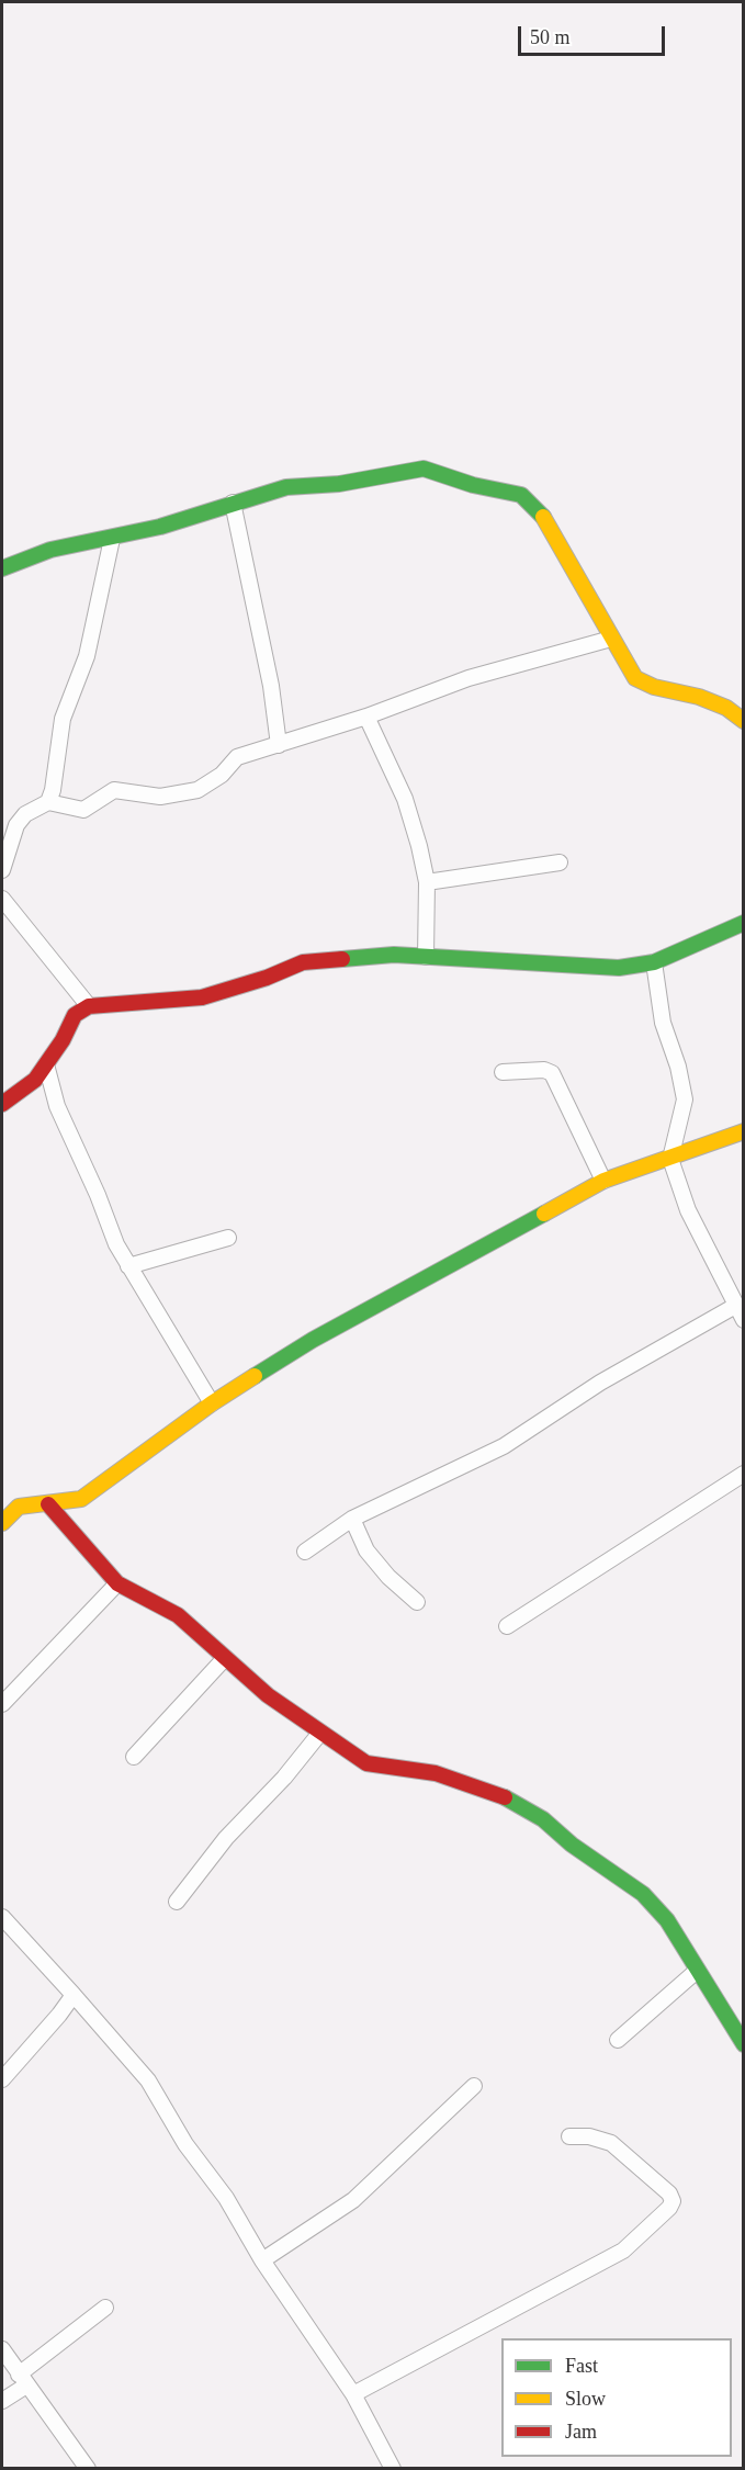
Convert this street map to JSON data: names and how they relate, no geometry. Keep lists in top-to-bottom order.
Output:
{
  "legend": ["Fast", "Slow", "Jam"],
  "scale_bar": "50 m"
}
